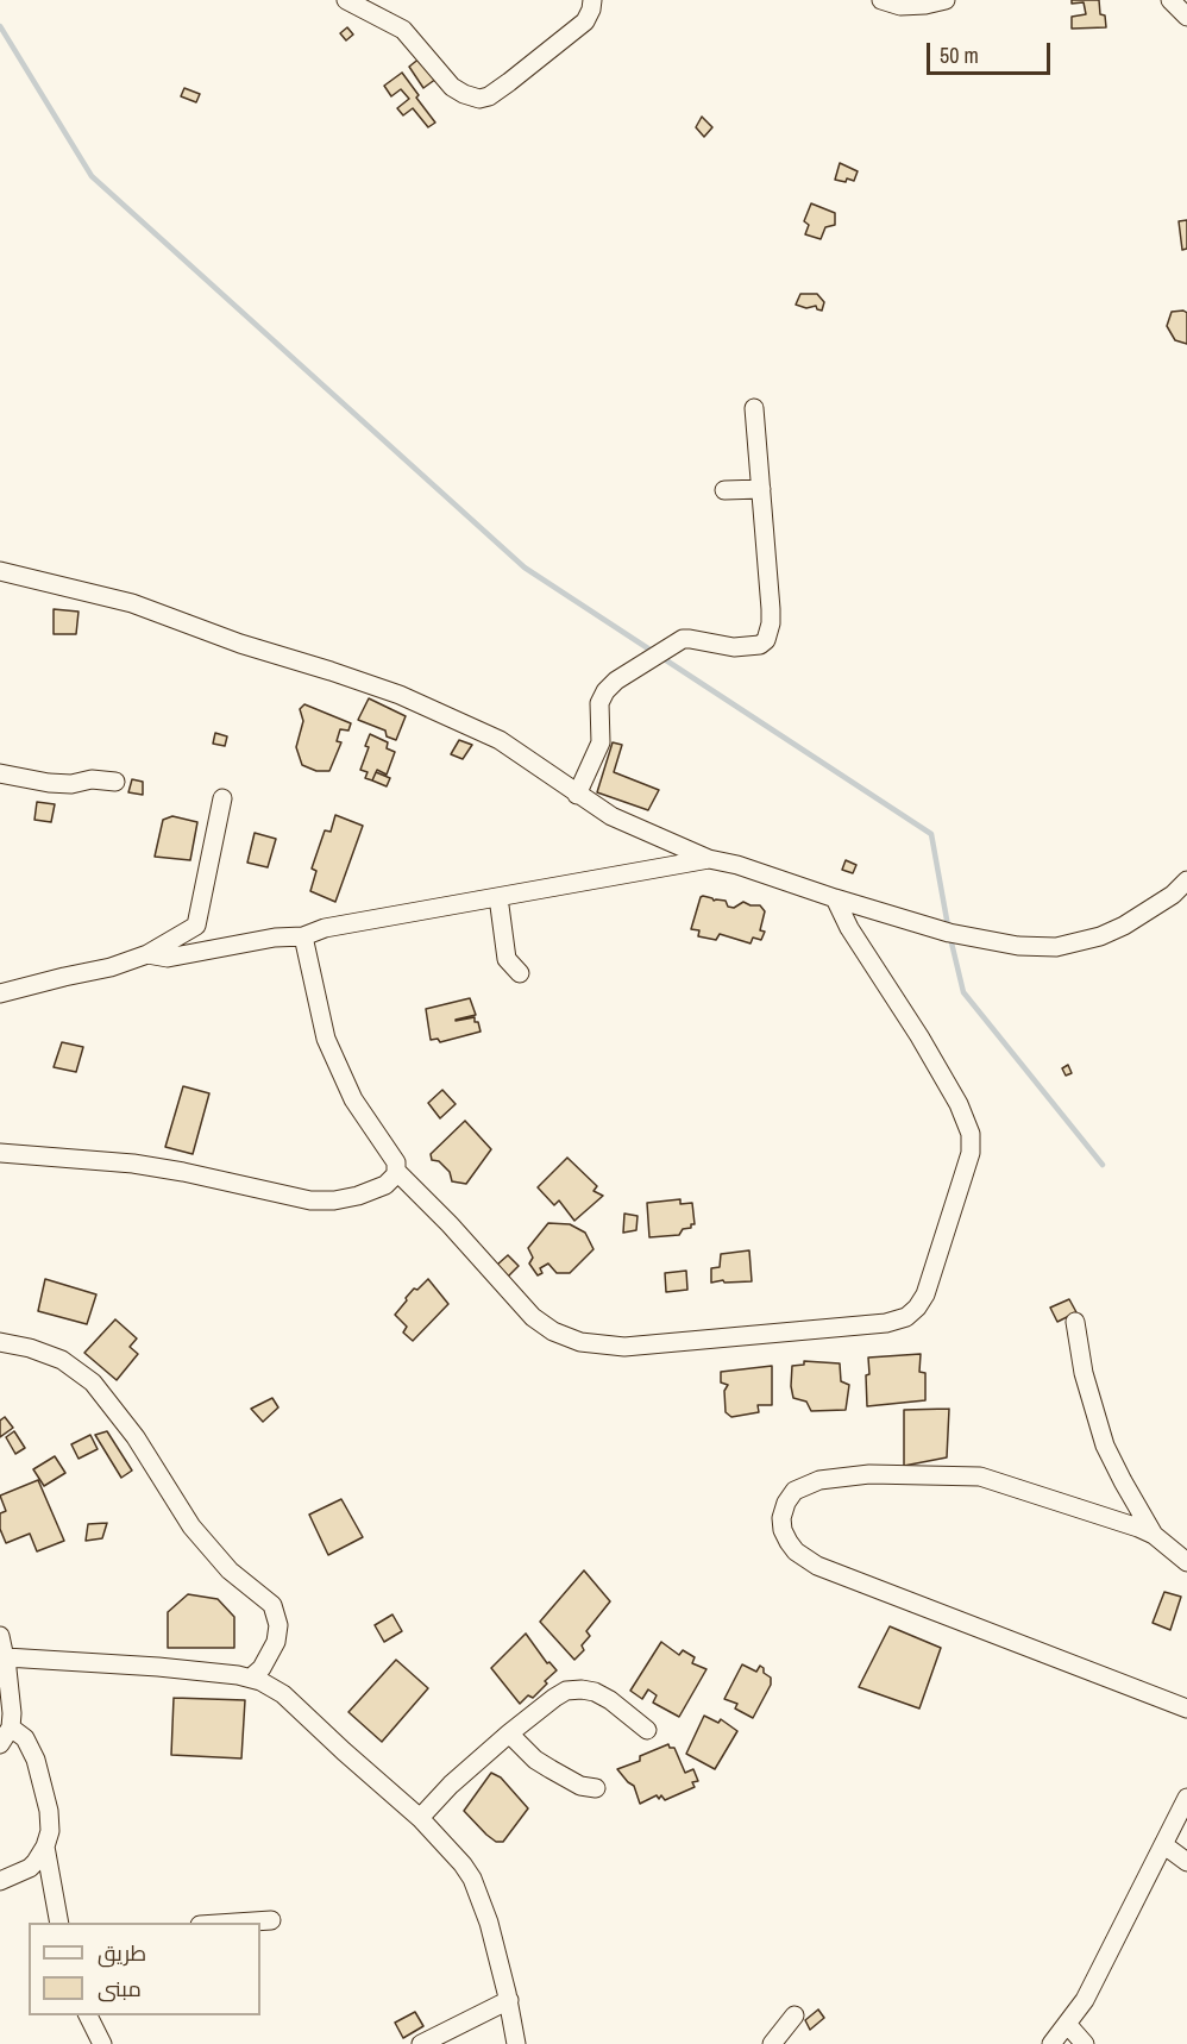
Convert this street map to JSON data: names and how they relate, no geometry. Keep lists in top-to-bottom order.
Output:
{
  "legend": ["طريق", "مبنى"],
  "scale_bar": "50 m"
}
